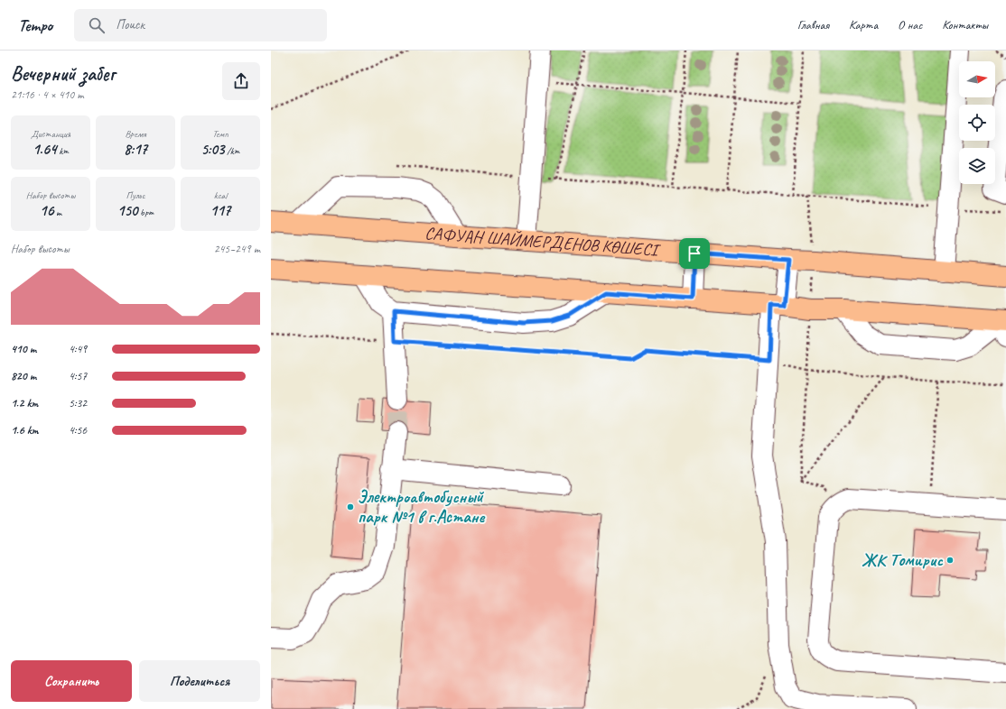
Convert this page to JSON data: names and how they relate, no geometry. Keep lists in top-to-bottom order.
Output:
{
  "streets": {
    "main road": ["САФУАН ШАЙМЕРДЕНОВ КӨШЕСІ"]
  },
  "places": ["Электроавтобусный парк №1 в г.Астане", "ЖК Томирис"],
  "north": "right",
  "page": {
    "header": "Tempo",
    "search": "Поиск",
    "nav": [
      "Главная",
      "Карта",
      "О нас",
      "Контакты"
    ],
    "heading": ["Вечерний забег", "21:16 · 4 × 410 m"],
    "stats": [
      ["Дистанция", "1.64 km"],
      ["Время", "8:17"],
      ["Темп", "5:03 /km"],
      ["Набор высоты", "16 m"],
      ["Пульс", "150 bpm"],
      ["kcal", "117"]
    ],
    "chart": ["Набор высоты", "245–249 m"],
    "list": [
      {
        "name": "410 m",
        "note": "4:49"
      },
      {
        "name": "820 m",
        "note": "4:57"
      },
      {
        "name": "1.2 km",
        "note": "5:32"
      },
      {
        "name": "1.6 km",
        "note": "4:56"
      }
    ],
    "buttons": ["Сохранить", "Поделиться"]
  }
}
